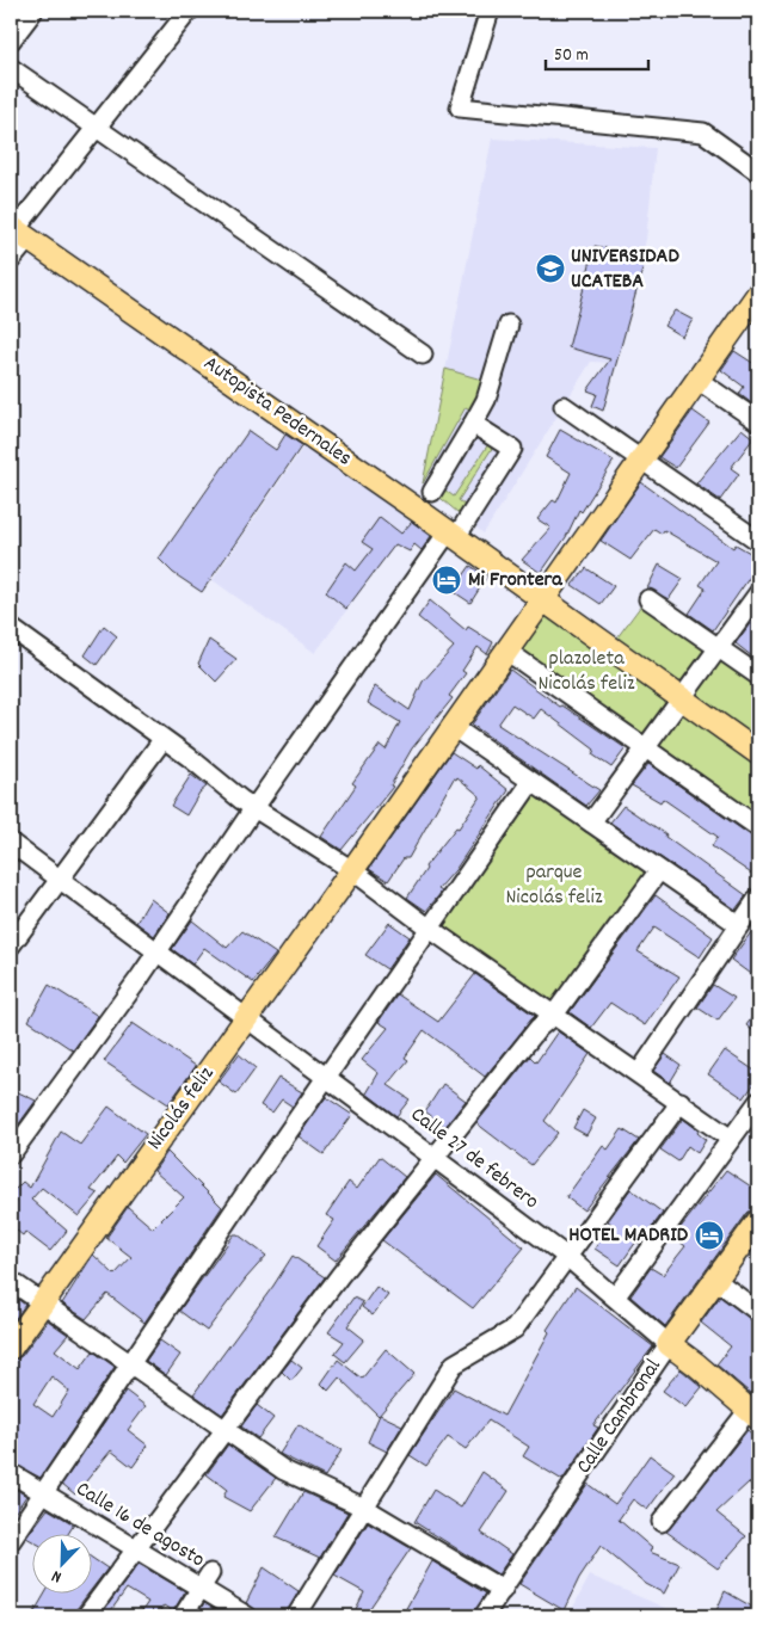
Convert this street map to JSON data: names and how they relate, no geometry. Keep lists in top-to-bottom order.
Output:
{
  "streets": {
    "main road": ["Autopista Pedernales", "Nicolás feliz", "Calle Cambronal"],
    "street": ["Calle 27 de febrero", "Calle 16 de agosto"]
  },
  "crossings": [
    ["Autopista Pedernales", "Nicolás feliz"],
    ["Nicolás feliz", "Calle 27 de febrero"],
    ["Calle 27 de febrero", "Calle Cambronal"]
  ],
  "parks": ["plazoleta Nicolás feliz", "parque Nicolás feliz"],
  "places": {
    "school or university": ["UNIVERSIDAD UCATEBA"],
    "hotel": ["Mi Frontera", "HOTEL MADRID"]
  },
  "scale_bar": "50 m",
  "north": "bottom left"
}
